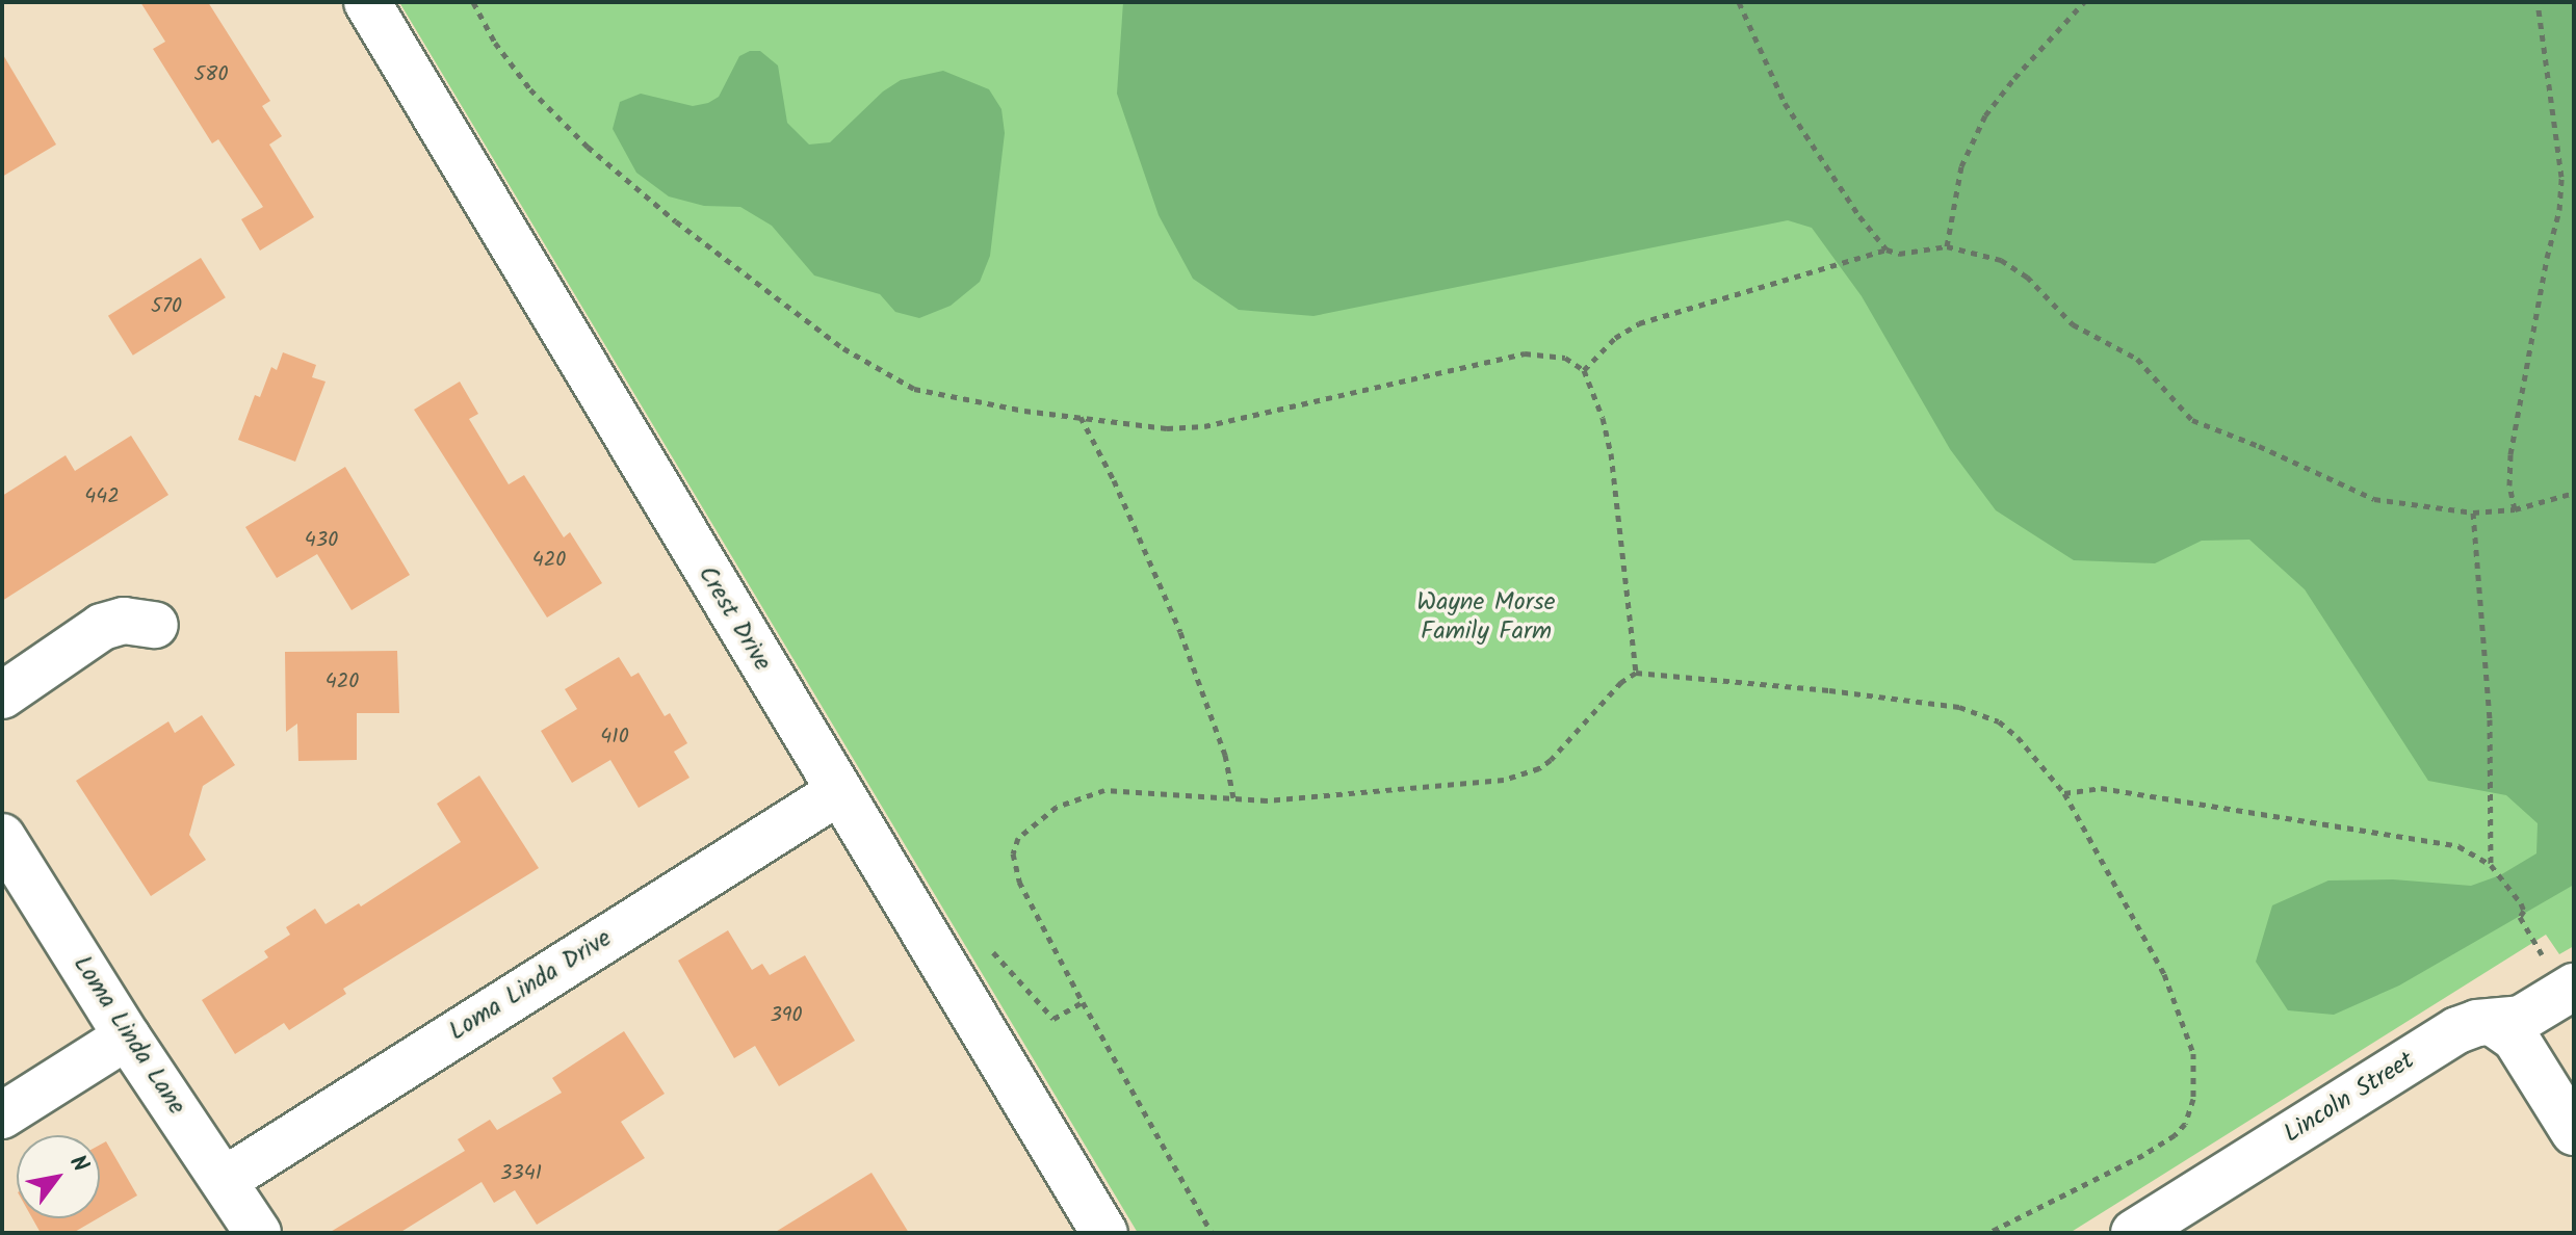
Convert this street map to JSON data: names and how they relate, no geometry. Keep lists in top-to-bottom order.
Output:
{
  "streets": {
    "street": [
      "Crest Drive",
      "Loma Linda Drive",
      "Loma Linda Lane",
      "Lincoln Street"
    ]
  },
  "crossings": [
    ["Crest Drive", "Loma Linda Drive"],
    ["Loma Linda Drive", "Loma Linda Lane"]
  ],
  "parks": ["Wayne Morse Family Farm"],
  "house_numbers": [
    "580",
    "570",
    "442",
    "430",
    "420",
    "420",
    "410",
    "390",
    "3341"
  ],
  "north": "top right"
}
